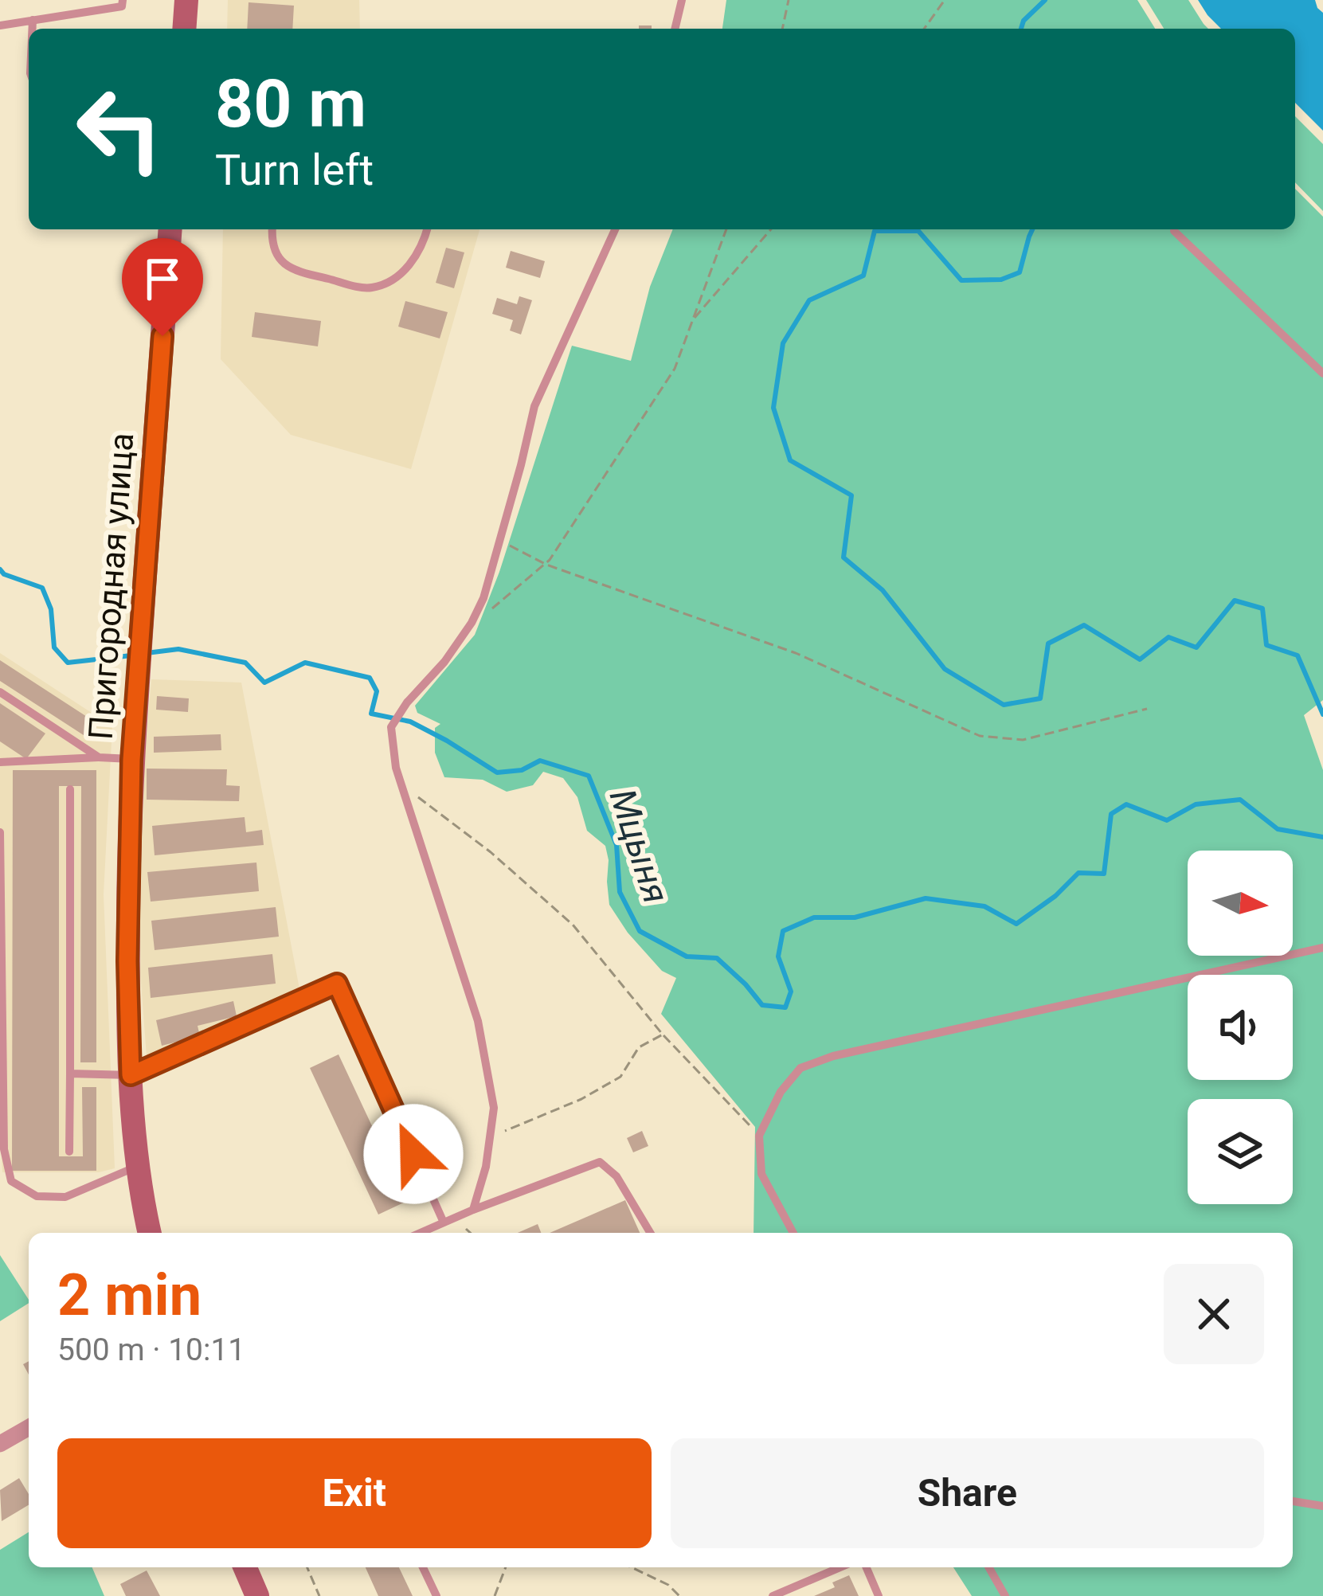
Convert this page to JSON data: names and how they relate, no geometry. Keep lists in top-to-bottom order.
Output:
{
  "streets": {
    "street": ["Пригородная улица"]
  },
  "water": ["Мцыня"],
  "north": "right",
  "page": {
    "turn": ["80 m", "Turn left"],
    "heading": ["2 min", "500 m · 10:11"],
    "buttons": ["Exit", "Share"]
  }
}
